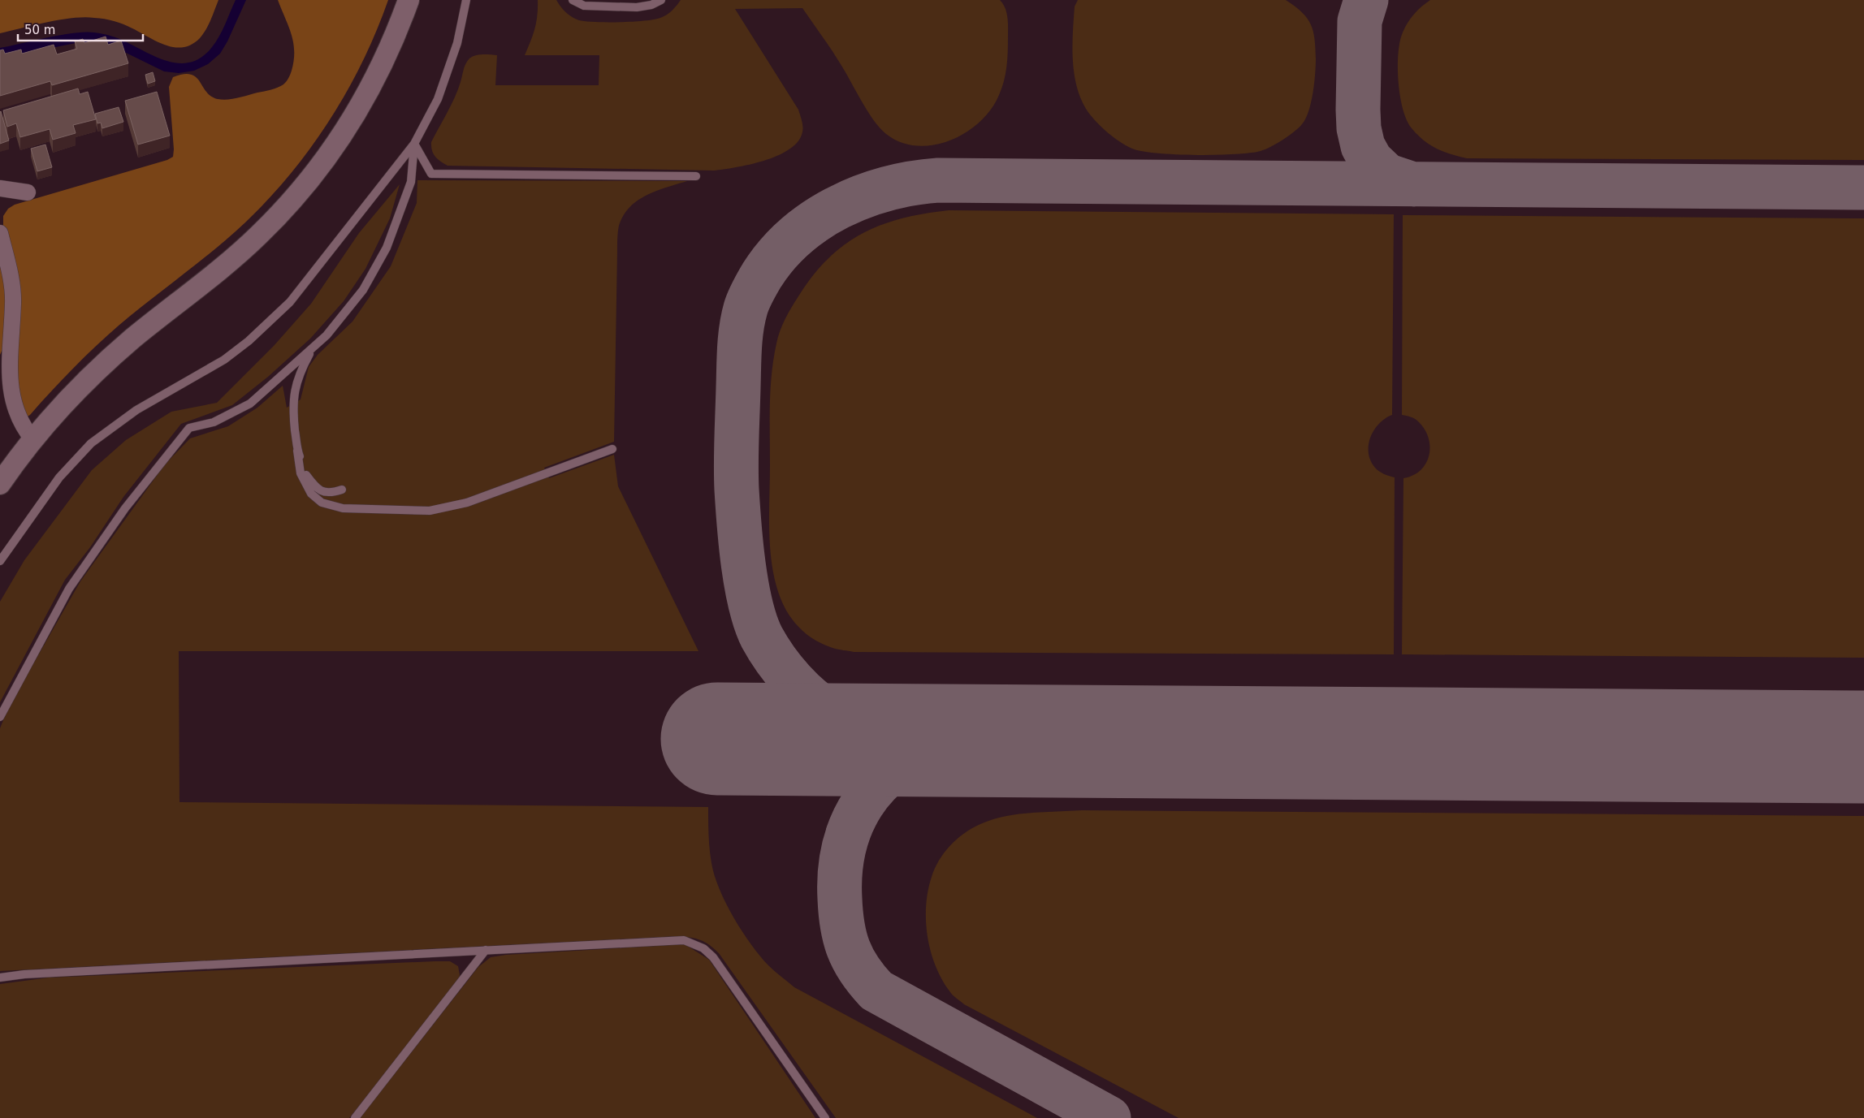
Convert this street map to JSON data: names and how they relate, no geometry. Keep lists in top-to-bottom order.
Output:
{
  "scale_bar": "50 m"
}
